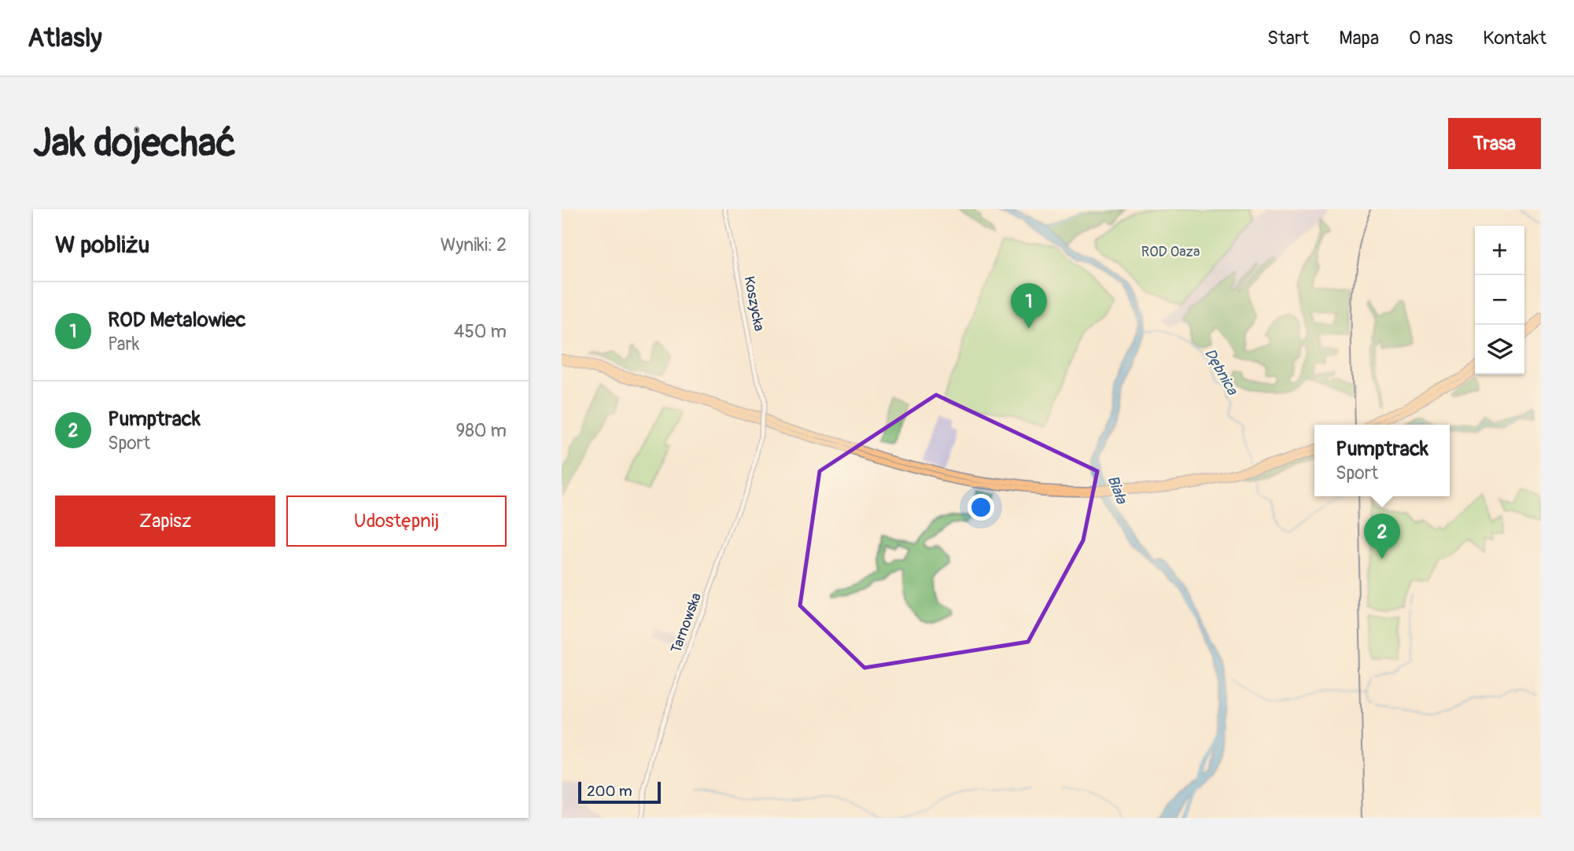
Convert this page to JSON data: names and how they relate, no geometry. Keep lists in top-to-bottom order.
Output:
{
  "streets": {
    "street": ["Koszycka", "Tarnowska"]
  },
  "crossings": [
    ["Koszycka", "Tarnowska"]
  ],
  "water": ["Dębnica", "Biała"],
  "parks": ["ROD Oaza"],
  "scale_bar": "200 m",
  "page": {
    "header": "Atlasly",
    "nav": [
      "Start",
      "Mapa",
      "O nas",
      "Kontakt"
    ],
    "buttons": [
      "Trasa",
      ["Zapisz", "Udostępnij"]
    ],
    "title": "Jak dojechać",
    "heading": ["W pobliżu", "Wyniki: 2"],
    "map_buttons": ["+", "−"],
    "list": [
      {
        "mark": "1",
        "name": "ROD Metalowiec",
        "note": "Park",
        "value": "450 m"
      },
      {
        "mark": "2",
        "name": "Pumptrack",
        "note": "Sport",
        "value": "980 m"
      }
    ],
    "pins": ["1", "2"],
    "popup": ["Pumptrack", "Sport"],
    "scale": "200 m"
  }
}
